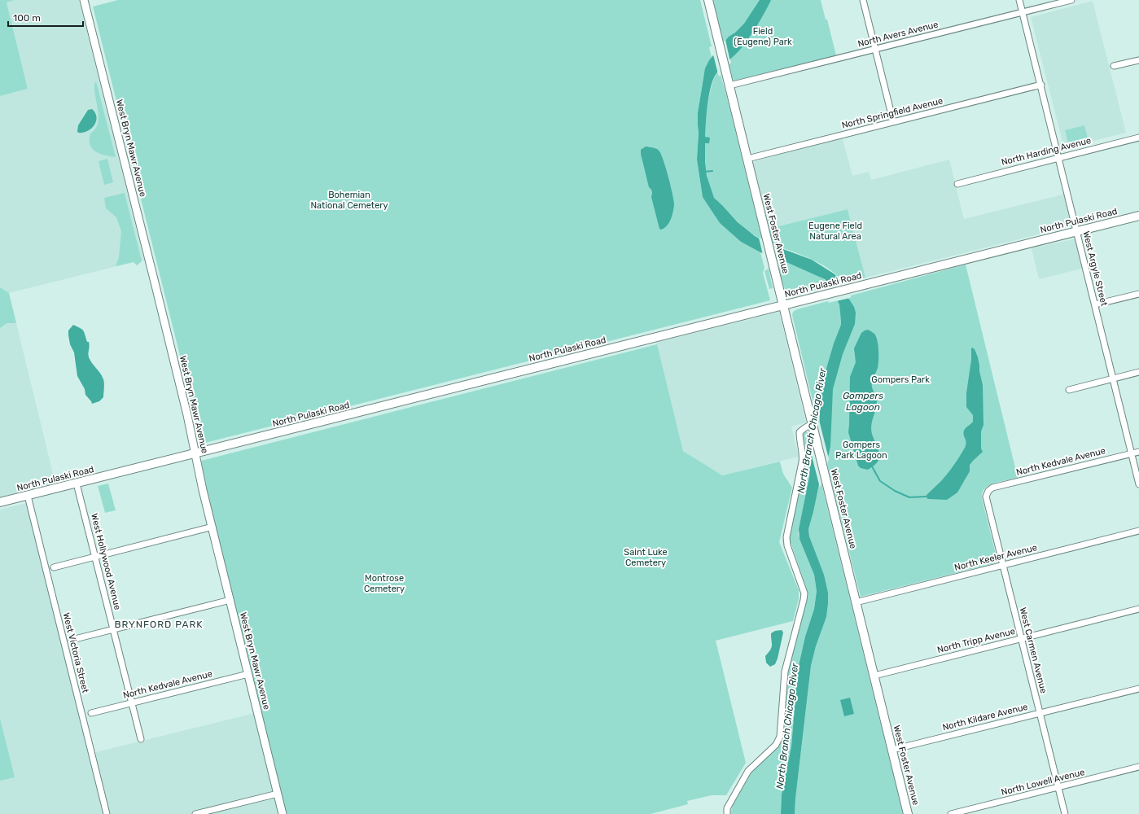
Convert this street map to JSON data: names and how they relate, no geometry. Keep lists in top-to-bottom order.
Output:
{
  "streets": {
    "main road": ["North Pulaski Road", "West Foster Avenue"],
    "street": [
      "North Avers Avenue",
      "North Springfield Avenue",
      "West Bryn Mawr Avenue",
      "North Harding Avenue",
      "West Argyle Street",
      "North Kedvale Avenue",
      "North Keeler Avenue",
      "West Hollywood Avenue",
      "North Tripp Avenue",
      "West Carmen Avenue",
      "West Victoria Street",
      "North Kildare Avenue",
      "North Lowell Avenue"
    ]
  },
  "crossings": [
    ["North Avers Avenue", "West Foster Avenue"],
    ["North Avers Avenue", "West Argyle Street"],
    ["North Springfield Avenue", "West Foster Avenue"],
    ["North Springfield Avenue", "West Argyle Street"],
    ["West Bryn Mawr Avenue", "North Pulaski Road"],
    ["West Bryn Mawr Avenue", "North Kedvale Avenue"],
    ["North Harding Avenue", "West Argyle Street"],
    ["North Pulaski Road", "West Foster Avenue"],
    ["North Pulaski Road", "West Argyle Street"],
    ["North Pulaski Road", "West Hollywood Avenue"],
    ["North Pulaski Road", "West Victoria Street"],
    ["West Foster Avenue", "North Keeler Avenue"],
    ["West Foster Avenue", "North Tripp Avenue"],
    ["West Foster Avenue", "North Kildare Avenue"],
    ["West Argyle Street", "North Kedvale Avenue"],
    ["North Kedvale Avenue", "West Hollywood Avenue"],
    ["North Kedvale Avenue", "West Carmen Avenue"],
    ["North Keeler Avenue", "West Carmen Avenue"],
    ["North Tripp Avenue", "West Carmen Avenue"],
    ["West Carmen Avenue", "North Kildare Avenue"],
    ["West Carmen Avenue", "North Lowell Avenue"]
  ],
  "districts": ["BRYNFORD PARK"],
  "water": ["Gompers Lagoon", "North Branch Chicago River"],
  "parks": [
    "Field (Eugene) Park",
    "Bohemian National Cemetery",
    "Eugene Field Natural Area",
    "Gompers Park",
    "Gompers Park Lagoon",
    "Saint Luke Cemetery",
    "Montrose Cemetery"
  ],
  "scale_bar": "100 m"
}
